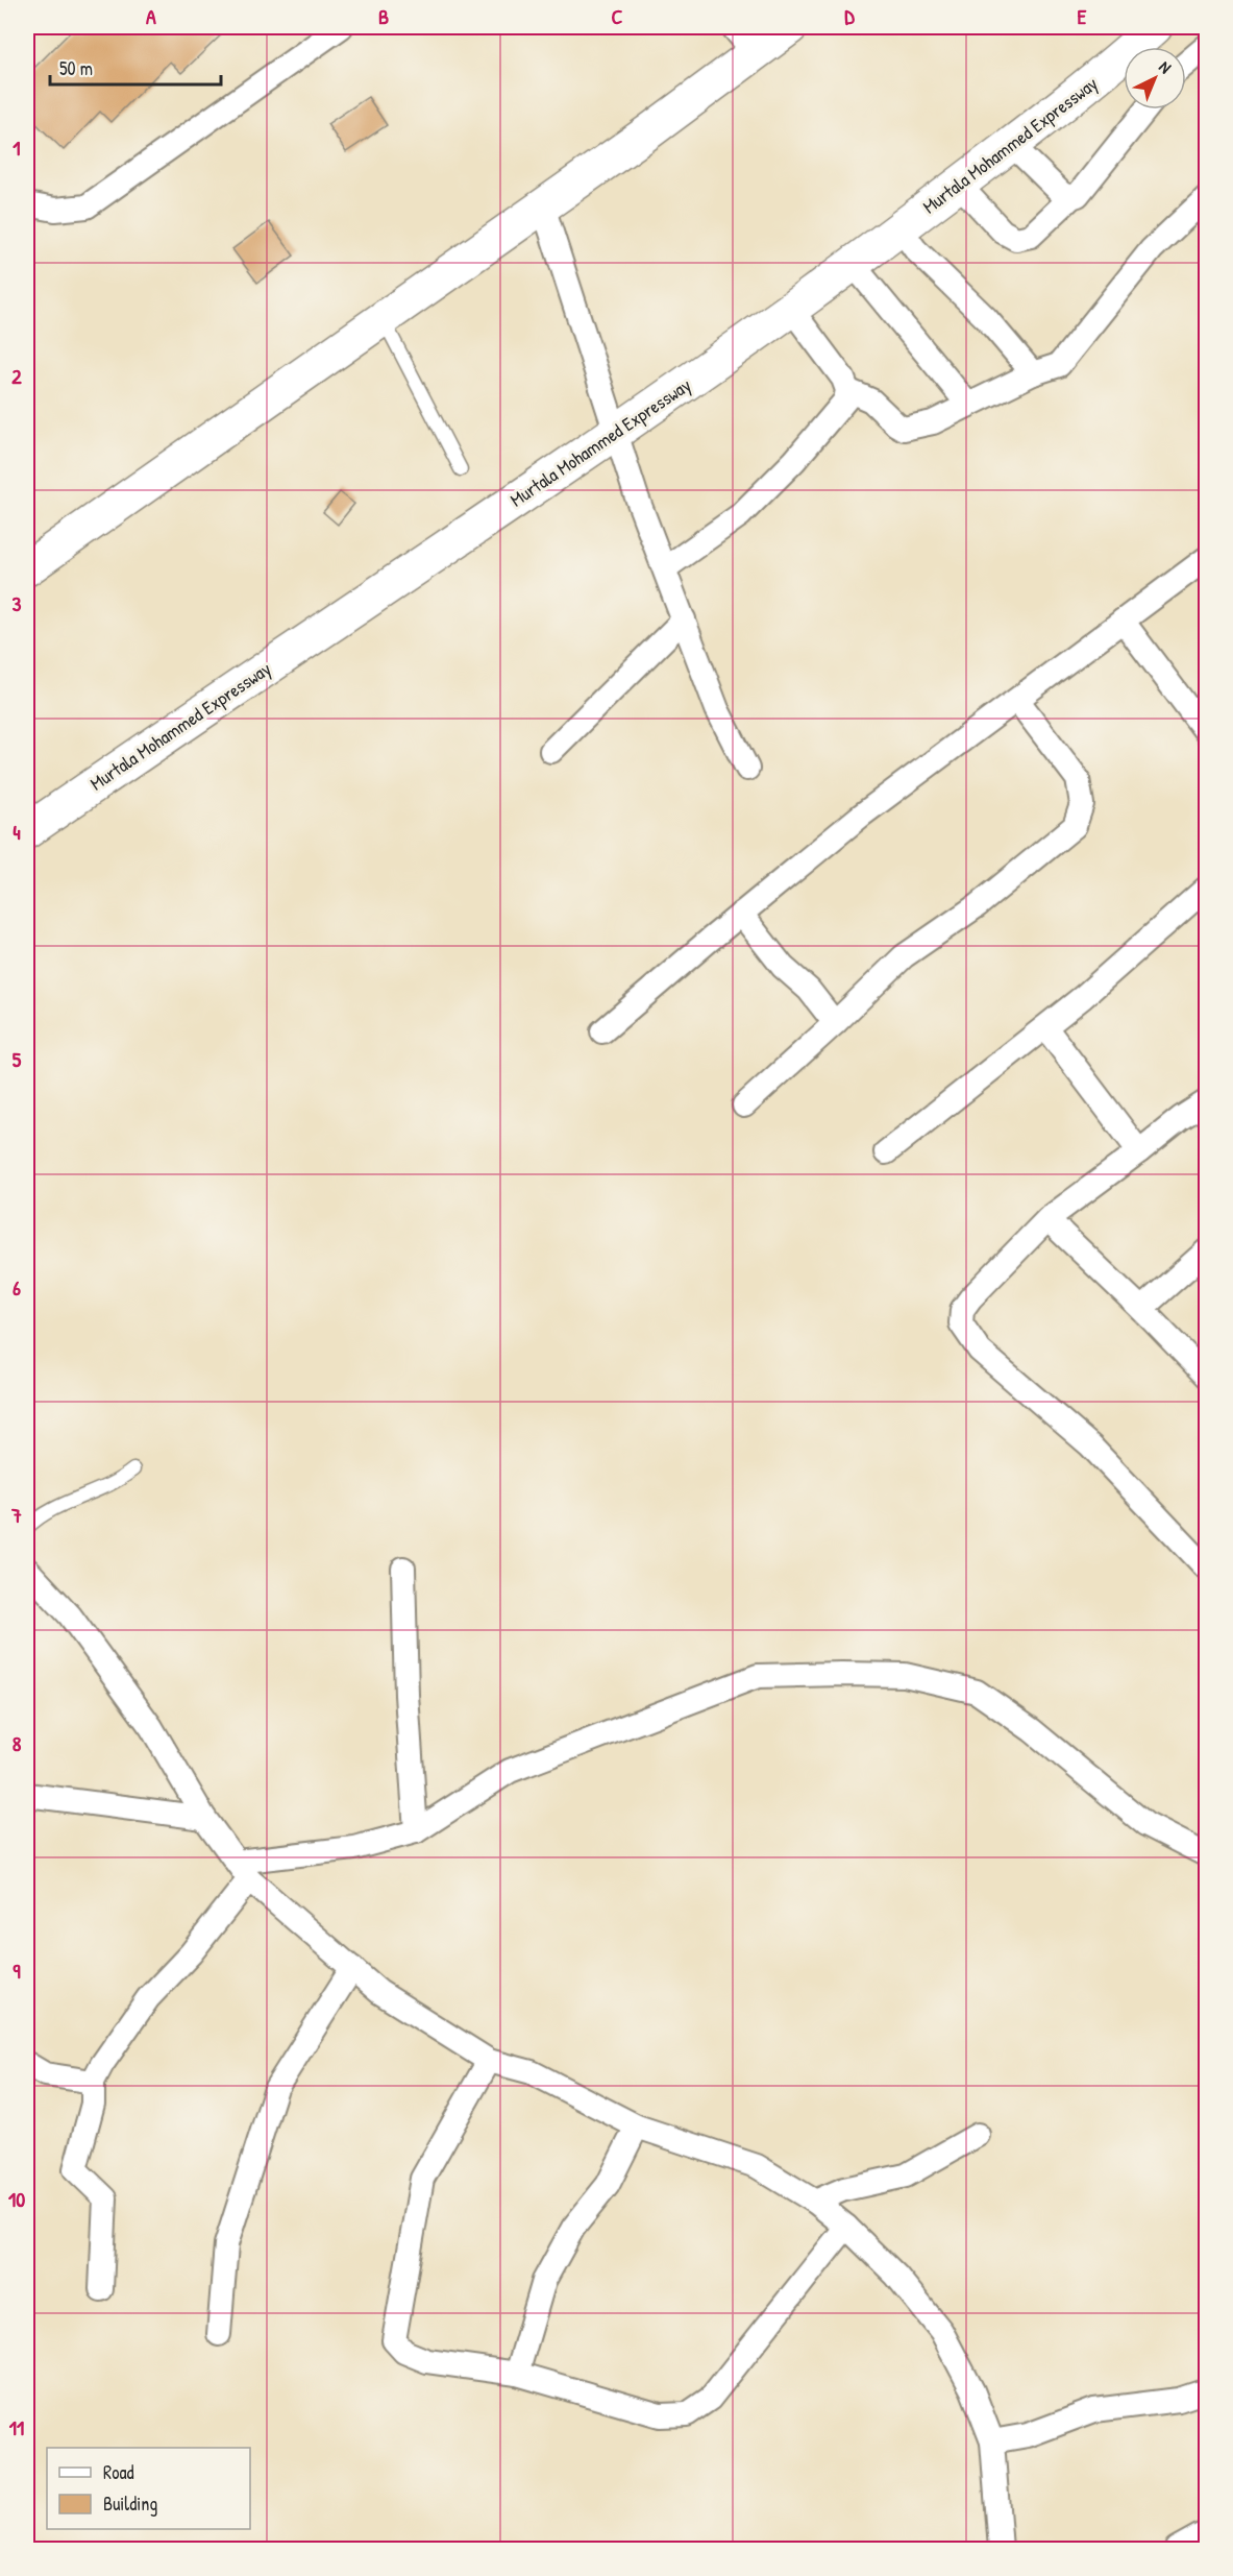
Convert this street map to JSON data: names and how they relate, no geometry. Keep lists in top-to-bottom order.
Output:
{
  "streets": {
    "main road": ["Murtala Mohammed Expressway"]
  },
  "legend": ["Road", "Building"],
  "scale_bar": "50 m",
  "north": "top right",
  "grid": {
    "columns": [
      "A",
      "B",
      "C",
      "D",
      "E"
    ],
    "rows": [
      "1",
      "2",
      "3",
      "4",
      "5",
      "6",
      "7",
      "8",
      "9",
      "10",
      "11"
    ]
  }
}
